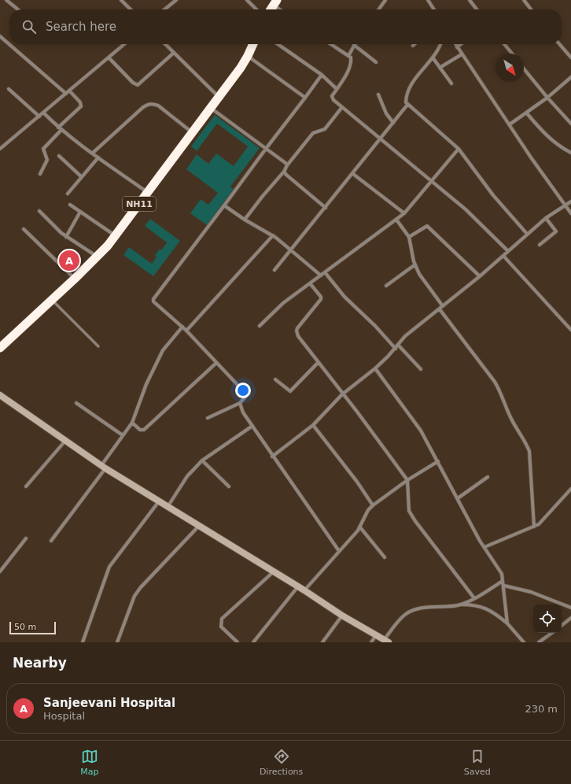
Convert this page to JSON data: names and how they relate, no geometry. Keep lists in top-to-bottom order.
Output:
{
  "streets": {
    "highway": ["NH11"]
  },
  "scale_bar": "50 m",
  "north": "bottom right",
  "page": {
    "search": "Search here",
    "pins": "A",
    "scale": "50 m",
    "heading": "Nearby",
    "list": [
      {
        "mark": "A",
        "name": "Sanjeevani Hospital",
        "note": "Hospital",
        "value": "230 m"
      }
    ],
    "nav": ["Map", "Directions", "Saved"]
  }
}
